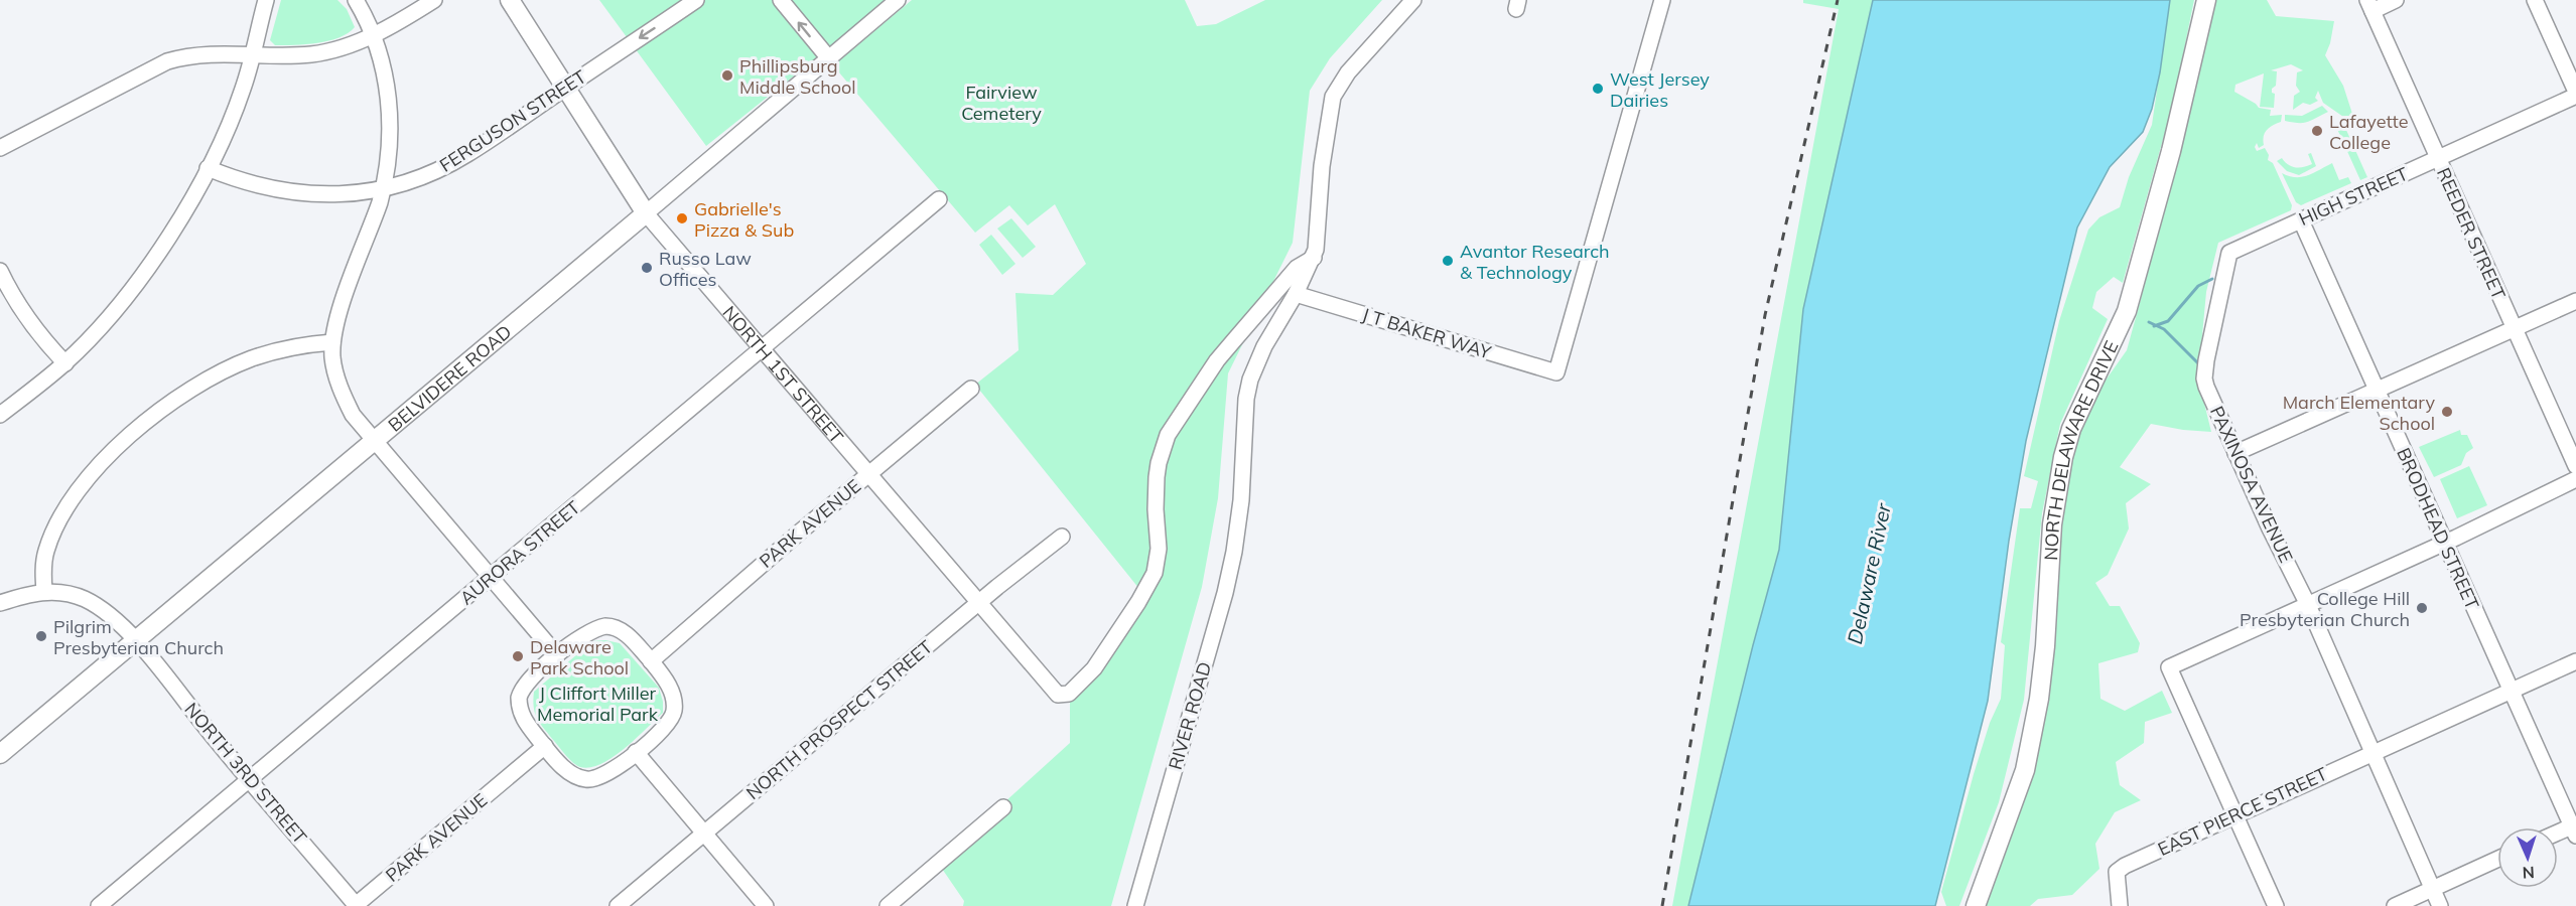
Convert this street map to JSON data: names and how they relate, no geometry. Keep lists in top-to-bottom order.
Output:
{
  "streets": {
    "main road": ["NORTH 1ST STREET", "BELVIDERE ROAD", "NORTH DELAWARE DRIVE"],
    "street": [
      "FERGUSON STREET",
      "HIGH STREET",
      "REEDER STREET",
      "J T BAKER WAY",
      "PAXINOSA AVENUE",
      "PARK AVENUE",
      "BRODHEAD STREET",
      "AURORA STREET",
      "RIVER ROAD",
      "NORTH PROSPECT STREET",
      "NORTH 3RD STREET",
      "EAST PIERCE STREET"
    ]
  },
  "crossings": [
    ["FERGUSON STREET", "NORTH 1ST STREET"],
    ["HIGH STREET", "REEDER STREET"],
    ["HIGH STREET", "PAXINOSA AVENUE"],
    ["HIGH STREET", "BRODHEAD STREET"],
    ["J T BAKER WAY", "RIVER ROAD"],
    ["NORTH 1ST STREET", "BELVIDERE ROAD"],
    ["NORTH 1ST STREET", "PARK AVENUE"],
    ["NORTH 1ST STREET", "AURORA STREET"],
    ["NORTH 1ST STREET", "RIVER ROAD"],
    ["NORTH 1ST STREET", "NORTH PROSPECT STREET"],
    ["BELVIDERE ROAD", "NORTH 3RD STREET"],
    ["PAXINOSA AVENUE", "EAST PIERCE STREET"],
    ["PARK AVENUE", "NORTH 3RD STREET"],
    ["BRODHEAD STREET", "EAST PIERCE STREET"],
    ["AURORA STREET", "NORTH 3RD STREET"]
  ],
  "water": ["Delaware River"],
  "parks": ["Fairview Cemetery", "J Cliffort Miller Memorial Park"],
  "places": [
    "Phillipsburg Middle School",
    "West Jersey Dairies",
    "Lafayette College",
    "Gabrielle's Pizza & Sub",
    "Avantor Research & Technology",
    "Russo Law Offices",
    "March Elementary School",
    "College Hill Presbyterian Church",
    "Pilgrim Presbyterian Church",
    "Delaware Park School"
  ],
  "north": "bottom"
}
